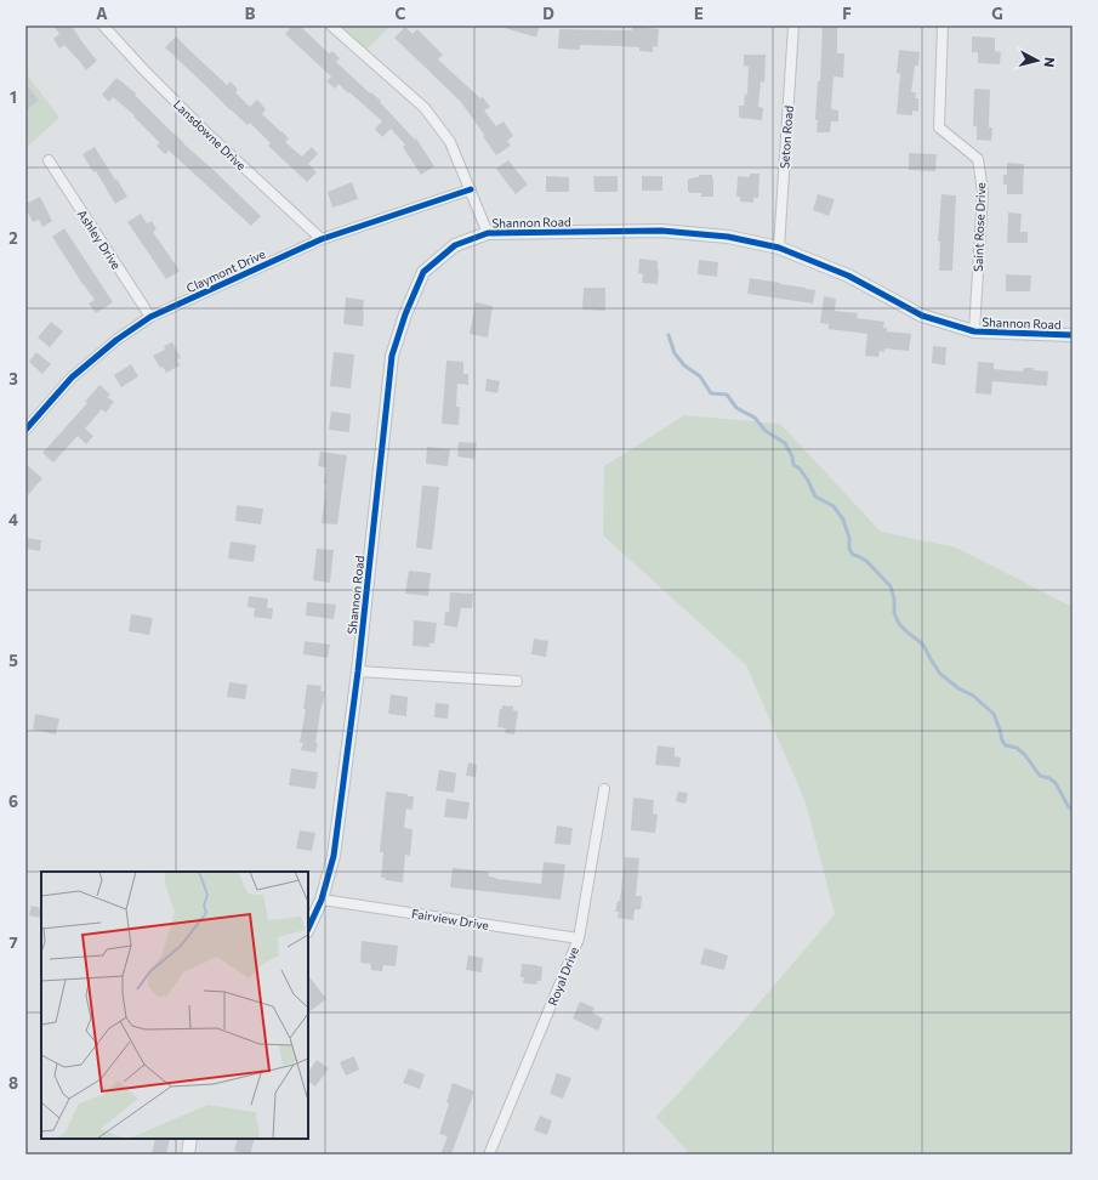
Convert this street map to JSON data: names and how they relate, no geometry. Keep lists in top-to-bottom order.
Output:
{
  "streets": {
    "street": [
      "Lansdowne Drive",
      "Seton Road",
      "Shannon Road",
      "Saint Rose Drive",
      "Ashley Drive",
      "Claymont Drive",
      "Fairview Drive",
      "Royal Drive"
    ]
  },
  "crossings": [
    ["Lansdowne Drive", "Claymont Drive"],
    ["Seton Road", "Shannon Road"],
    ["Shannon Road", "Saint Rose Drive"],
    ["Shannon Road", "Fairview Drive"],
    ["Ashley Drive", "Claymont Drive"],
    ["Fairview Drive", "Royal Drive"]
  ],
  "north": "right",
  "grid": {
    "columns": [
      "A",
      "B",
      "C",
      "D",
      "E",
      "F",
      "G"
    ],
    "rows": [
      "1",
      "2",
      "3",
      "4",
      "5",
      "6",
      "7",
      "8"
    ]
  }
}
